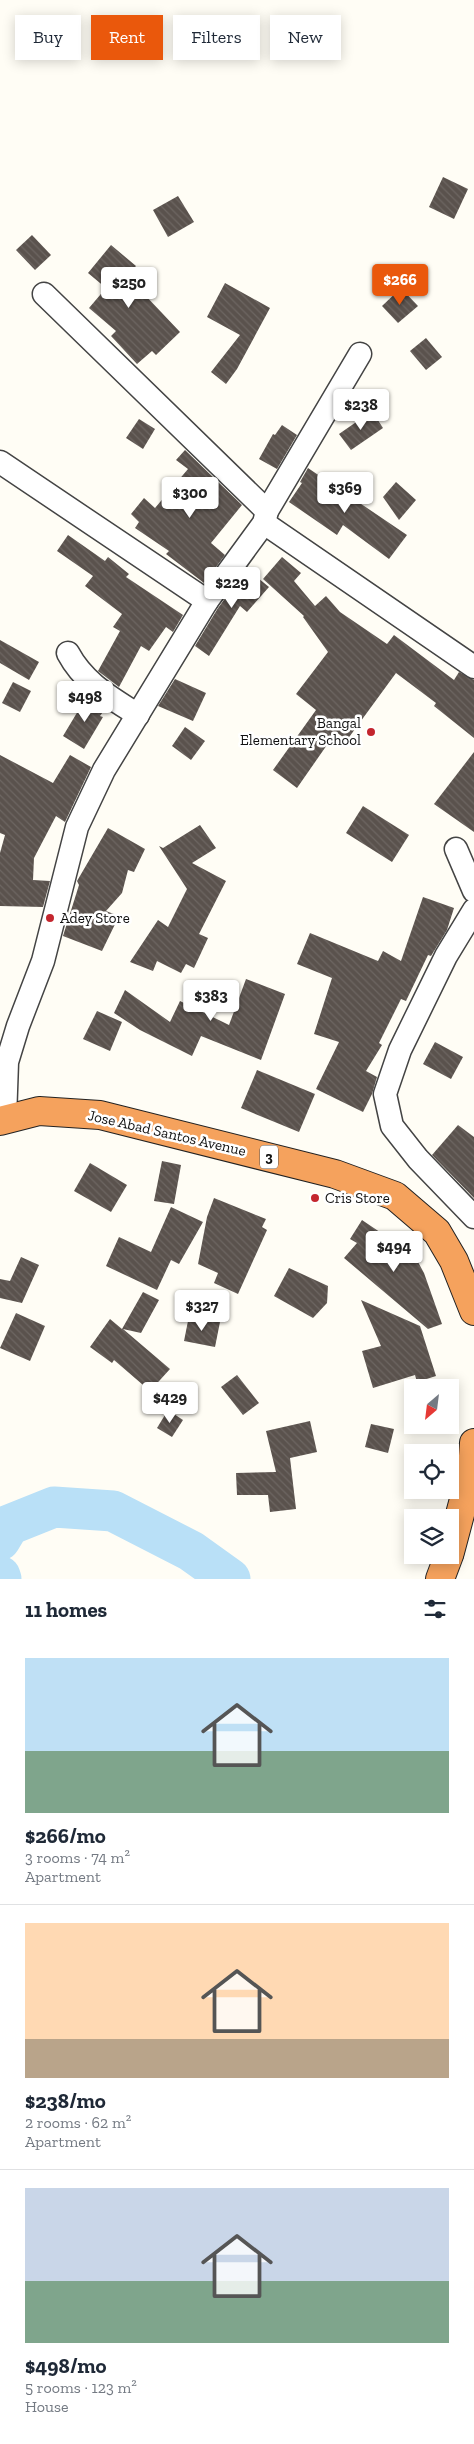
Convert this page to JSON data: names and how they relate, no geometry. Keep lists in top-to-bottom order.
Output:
{
  "streets": {
    "highway": ["Jose Abad Santos Avenue", "3"]
  },
  "places": ["Bangal Elementary School", "Adey Store", "Cris Store"],
  "north": "bottom left",
  "page": {
    "chip": [
      "Buy",
      "Rent",
      "Filters",
      "New"
    ],
    "price": [
      "$266",
      "$250",
      "$238",
      "$369",
      "$300",
      "$229",
      "$498",
      "$383",
      "$494",
      "$327",
      "$429"
    ],
    "heading": "11 homes",
    "list": [
      {
        "name": "$266/mo",
        "note": "3 rooms · 74 m² · Apartment"
      },
      {
        "name": "$238/mo",
        "note": "2 rooms · 62 m² · Apartment"
      },
      {
        "name": "$498/mo",
        "note": "5 rooms · 123 m² · House"
      }
    ]
  }
}
